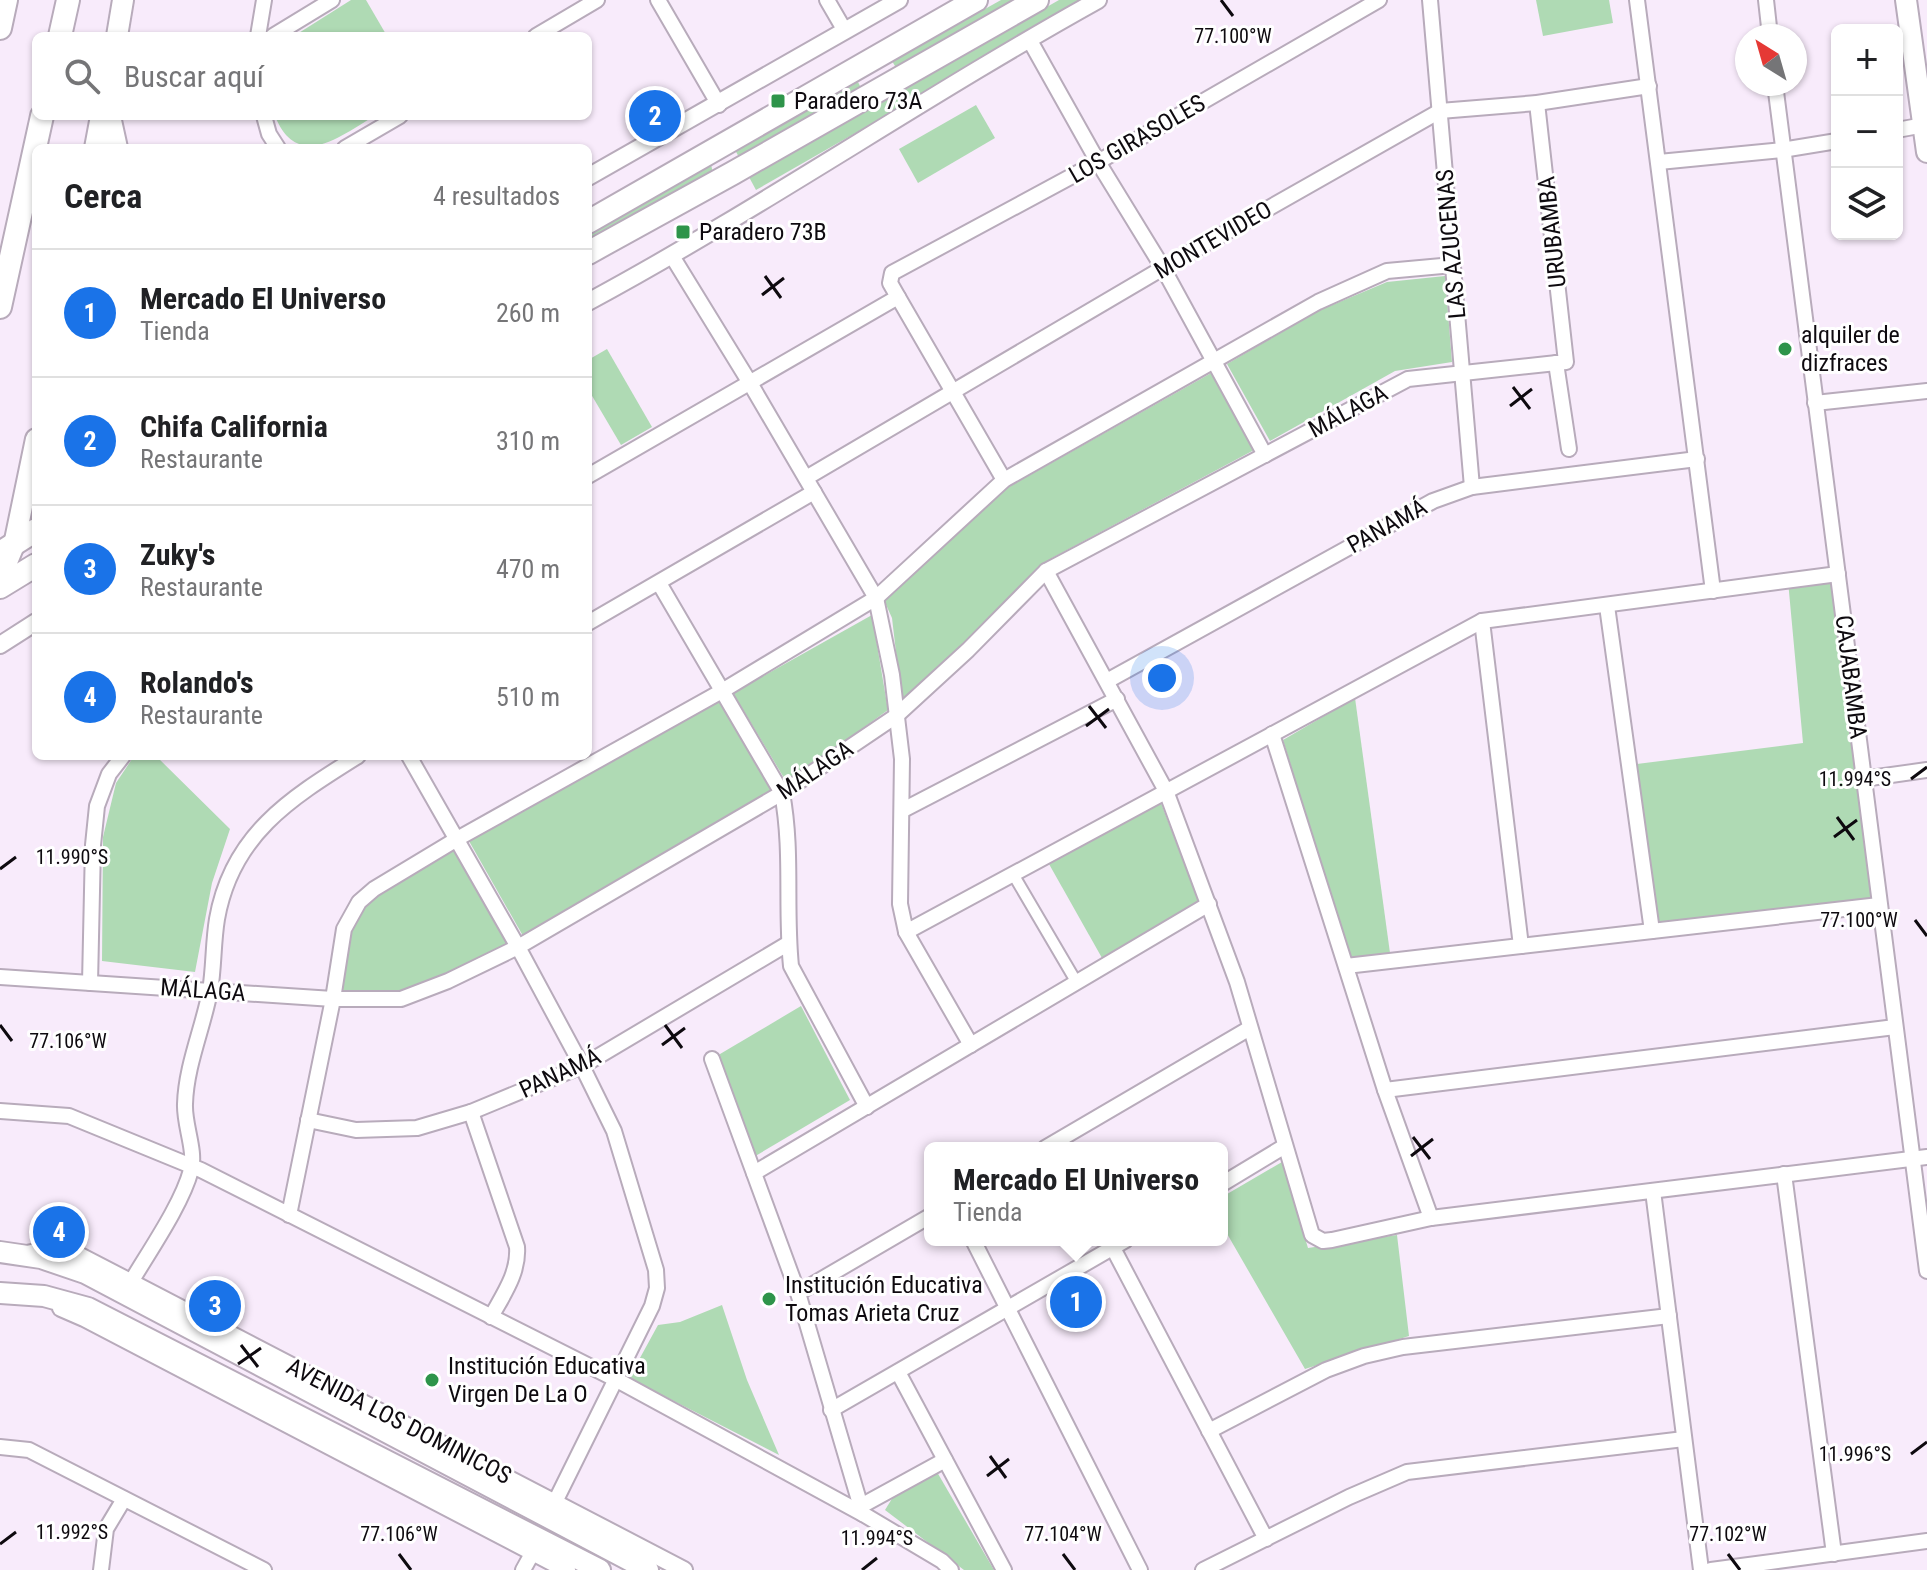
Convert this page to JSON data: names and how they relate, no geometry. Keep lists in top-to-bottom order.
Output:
{
  "streets": {
    "main road": ["AVENIDA LOS DOMINICOS"],
    "street": [
      "LOS GIRASOLES",
      "URUBAMBA",
      "MONTEVIDEO",
      "LAS AZUCENAS",
      "MÁLAGA",
      "PANAMÁ",
      "CAJABAMBA"
    ]
  },
  "crossings": [
    ["URUBAMBA", "MONTEVIDEO"],
    ["URUBAMBA", "MÁLAGA"],
    ["MONTEVIDEO", "LAS AZUCENAS"],
    ["LAS AZUCENAS", "MÁLAGA"],
    ["LAS AZUCENAS", "PANAMÁ"]
  ],
  "places": {
    "transit": ["Paradero 73A", "Paradero 73B"],
    "other": ["alquiler de dizfraces", "Institución Educativa Tomas Arieta Cruz", "Institución Educativa Virgen De La O"]
  },
  "north": "top left",
  "page": {
    "map_buttons": ["+", "−"],
    "search": "Buscar aquí",
    "pins": [
      "2",
      "4",
      "1",
      "3"
    ],
    "heading": ["Cerca", "4 resultados"],
    "list": [
      {
        "mark": "1",
        "name": "Mercado El Universo",
        "note": "Tienda",
        "value": "260 m"
      },
      {
        "mark": "2",
        "name": "Chifa California",
        "note": "Restaurante",
        "value": "310 m"
      },
      {
        "mark": "3",
        "name": "Zuky's",
        "note": "Restaurante",
        "value": "470 m"
      },
      {
        "mark": "4",
        "name": "Rolando's",
        "note": "Restaurante",
        "value": "510 m"
      }
    ],
    "popup": ["Mercado El Universo", "Tienda"]
  },
  "coordinates": [
    "77.100°W",
    "11.994°S",
    "11.990°S",
    "77.106°W",
    "11.996°S",
    "11.992°S",
    "77.104°W",
    "77.102°W"
  ]
}
